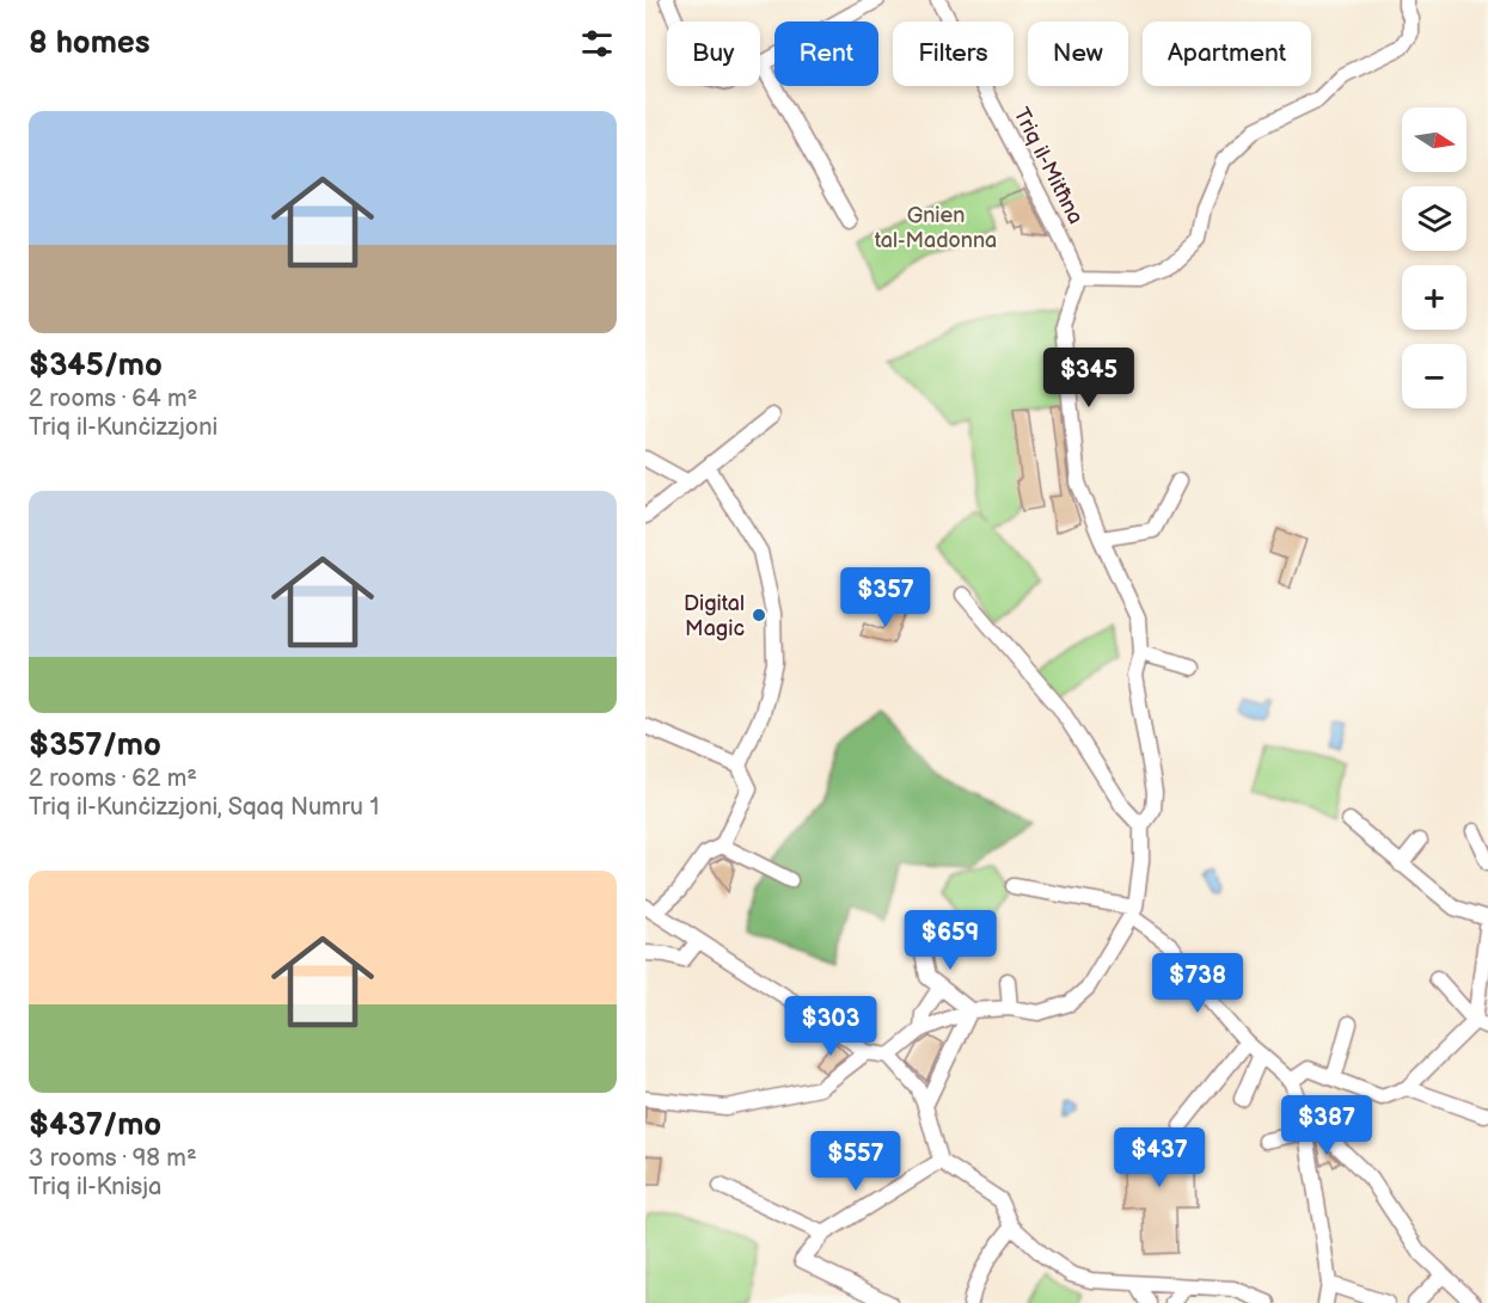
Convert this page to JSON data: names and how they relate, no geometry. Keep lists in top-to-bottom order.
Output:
{
  "streets": {
    "street": ["Triq il-Mitħna"]
  },
  "parks": ["Gnien tal-Madonna"],
  "places": ["Digital Magic"],
  "north": "right",
  "page": {
    "heading": "8 homes",
    "chip": [
      "Buy",
      "Rent",
      "Filters",
      "New",
      "Apartment"
    ],
    "list": [
      {
        "name": "$345/mo",
        "note": "2 rooms · 64 m² · Triq il-Kunċizzjoni"
      },
      {
        "name": "$357/mo",
        "note": "2 rooms · 62 m² · Triq il-Kunċizzjoni, Sqaq Numru 1"
      },
      {
        "name": "$437/mo",
        "note": "3 rooms · 98 m² · Triq il-Knisja"
      }
    ],
    "map_buttons": ["+", "−"],
    "price": [
      "$345",
      "$357",
      "$659",
      "$738",
      "$303",
      "$387",
      "$437",
      "$557"
    ]
  }
}
